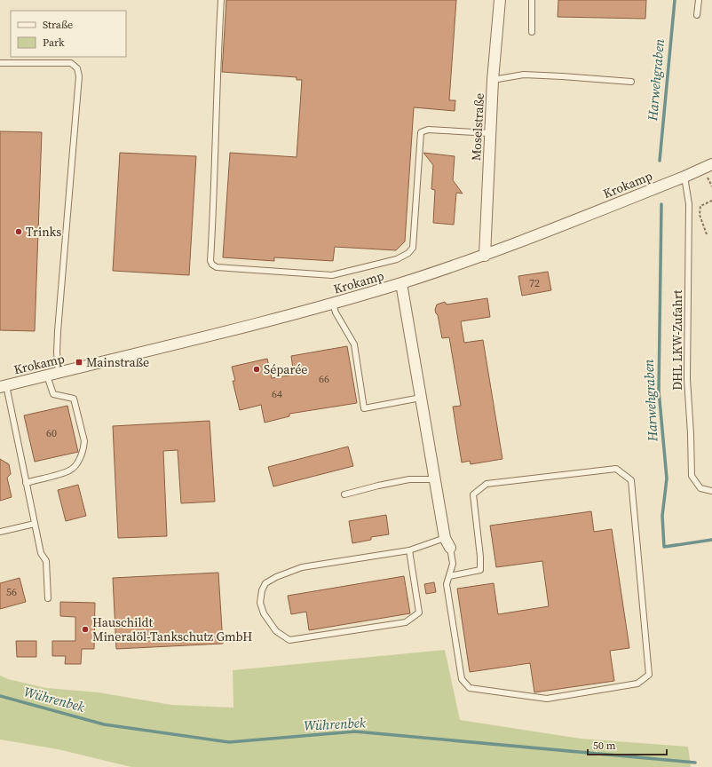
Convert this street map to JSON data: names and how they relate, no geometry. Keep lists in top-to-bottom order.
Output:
{
  "streets": {
    "street": ["Moselstraße", "Krokamp"],
    "lane": ["DHL LKW-Zufahrt"]
  },
  "crossings": [
    ["Moselstraße", "Krokamp"],
    ["Krokamp", "DHL LKW-Zufahrt"]
  ],
  "water": ["Harwehgraben", "Wührenbek"],
  "places": {
    "other": ["Trinks", "Séparée", "Hauschildt Mineralöl-Tankschutz GmbH"],
    "transit": ["Mainstraße"]
  },
  "house_numbers": [
    "72",
    "66",
    "64",
    "60",
    "56"
  ],
  "legend": ["Straße", "Park"],
  "scale_bar": "50 m"
}
